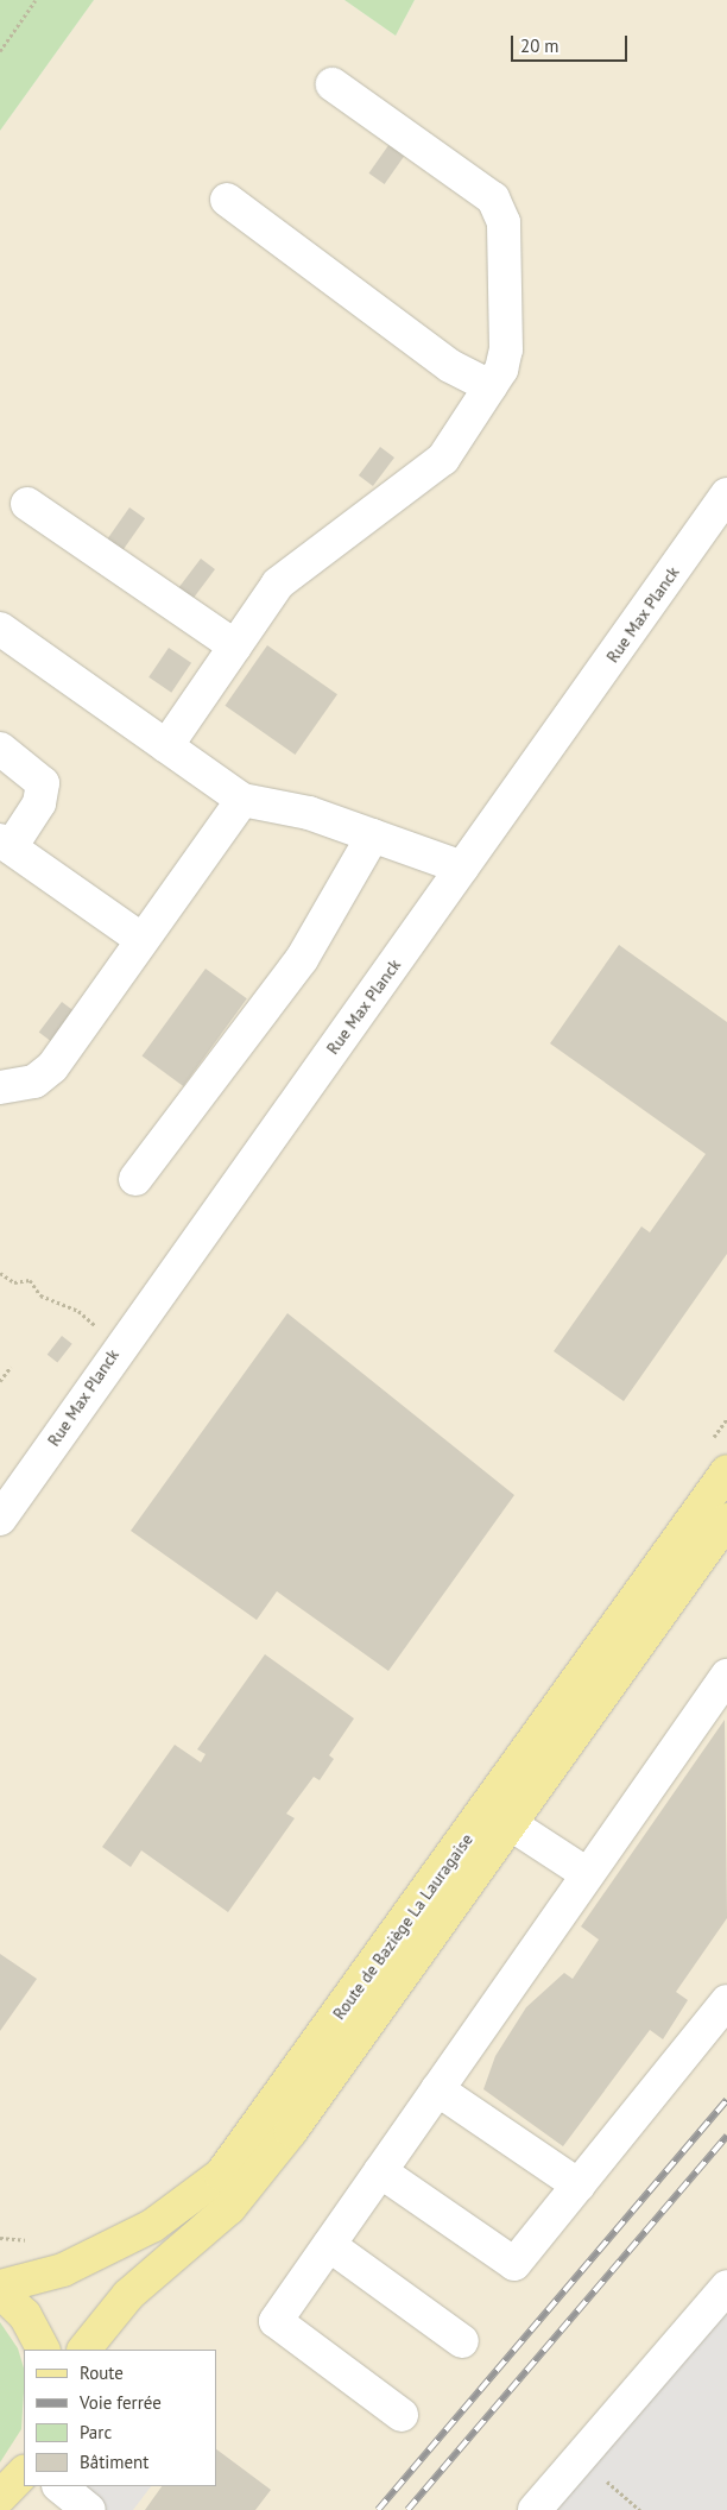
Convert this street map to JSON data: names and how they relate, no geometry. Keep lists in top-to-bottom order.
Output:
{
  "streets": {
    "main road": ["Route de Baziège La Lauragaise"],
    "street": ["Rue Max Planck"]
  },
  "legend": [
    "Route",
    "Voie ferrée",
    "Parc",
    "Bâtiment"
  ],
  "scale_bar": "20 m"
}
